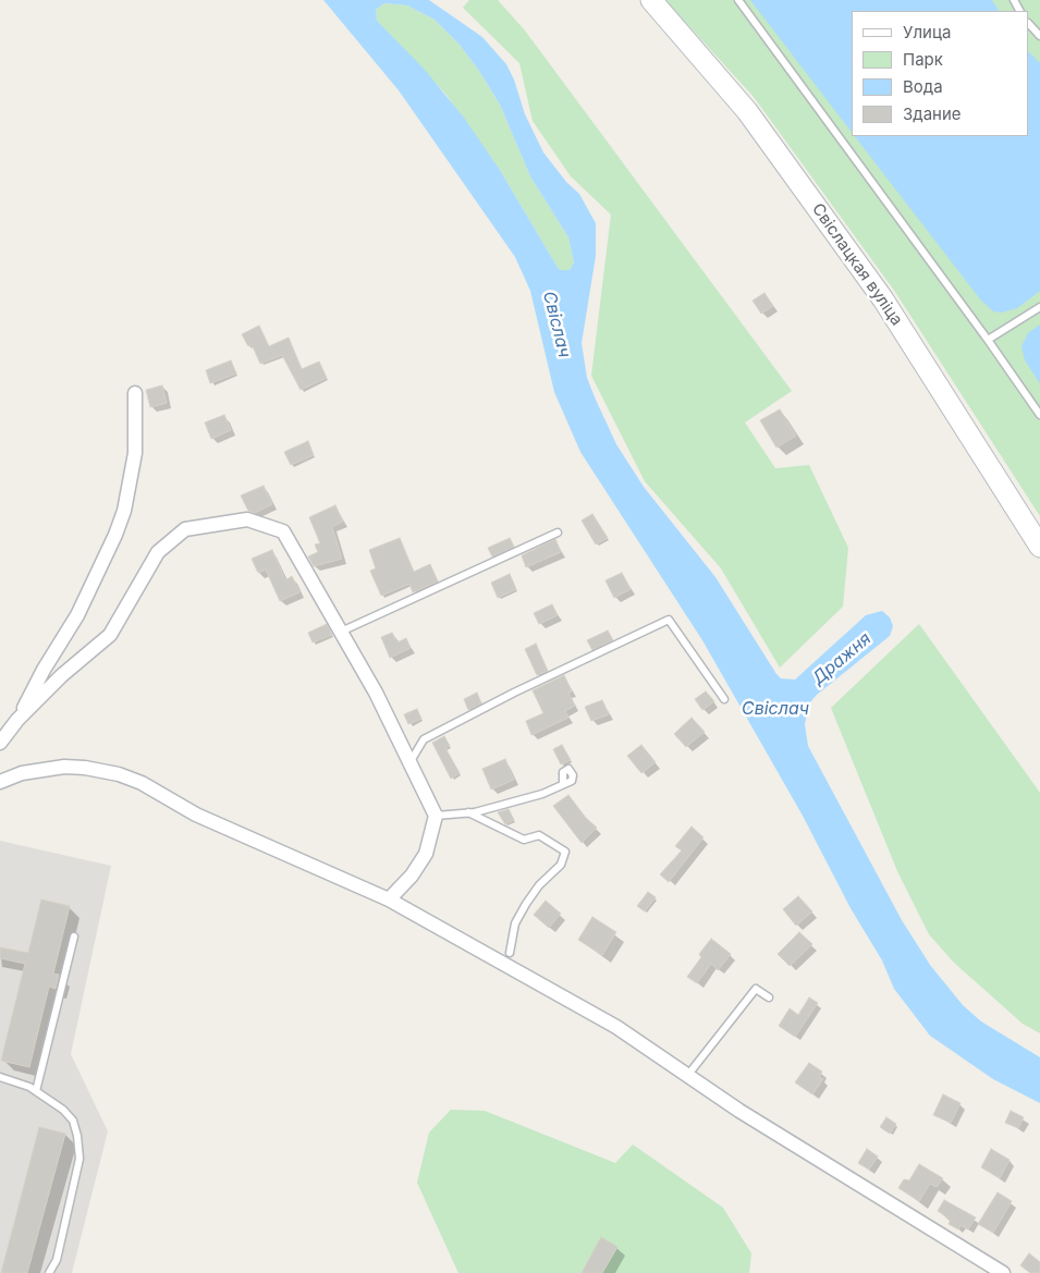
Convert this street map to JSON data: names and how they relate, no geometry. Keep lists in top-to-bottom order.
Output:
{
  "streets": {
    "main road": ["Свіслацкая вуліца"]
  },
  "water": ["Свіслач", "Дражня"],
  "legend": [
    "Улица",
    "Парк",
    "Вода",
    "Здание"
  ]
}
